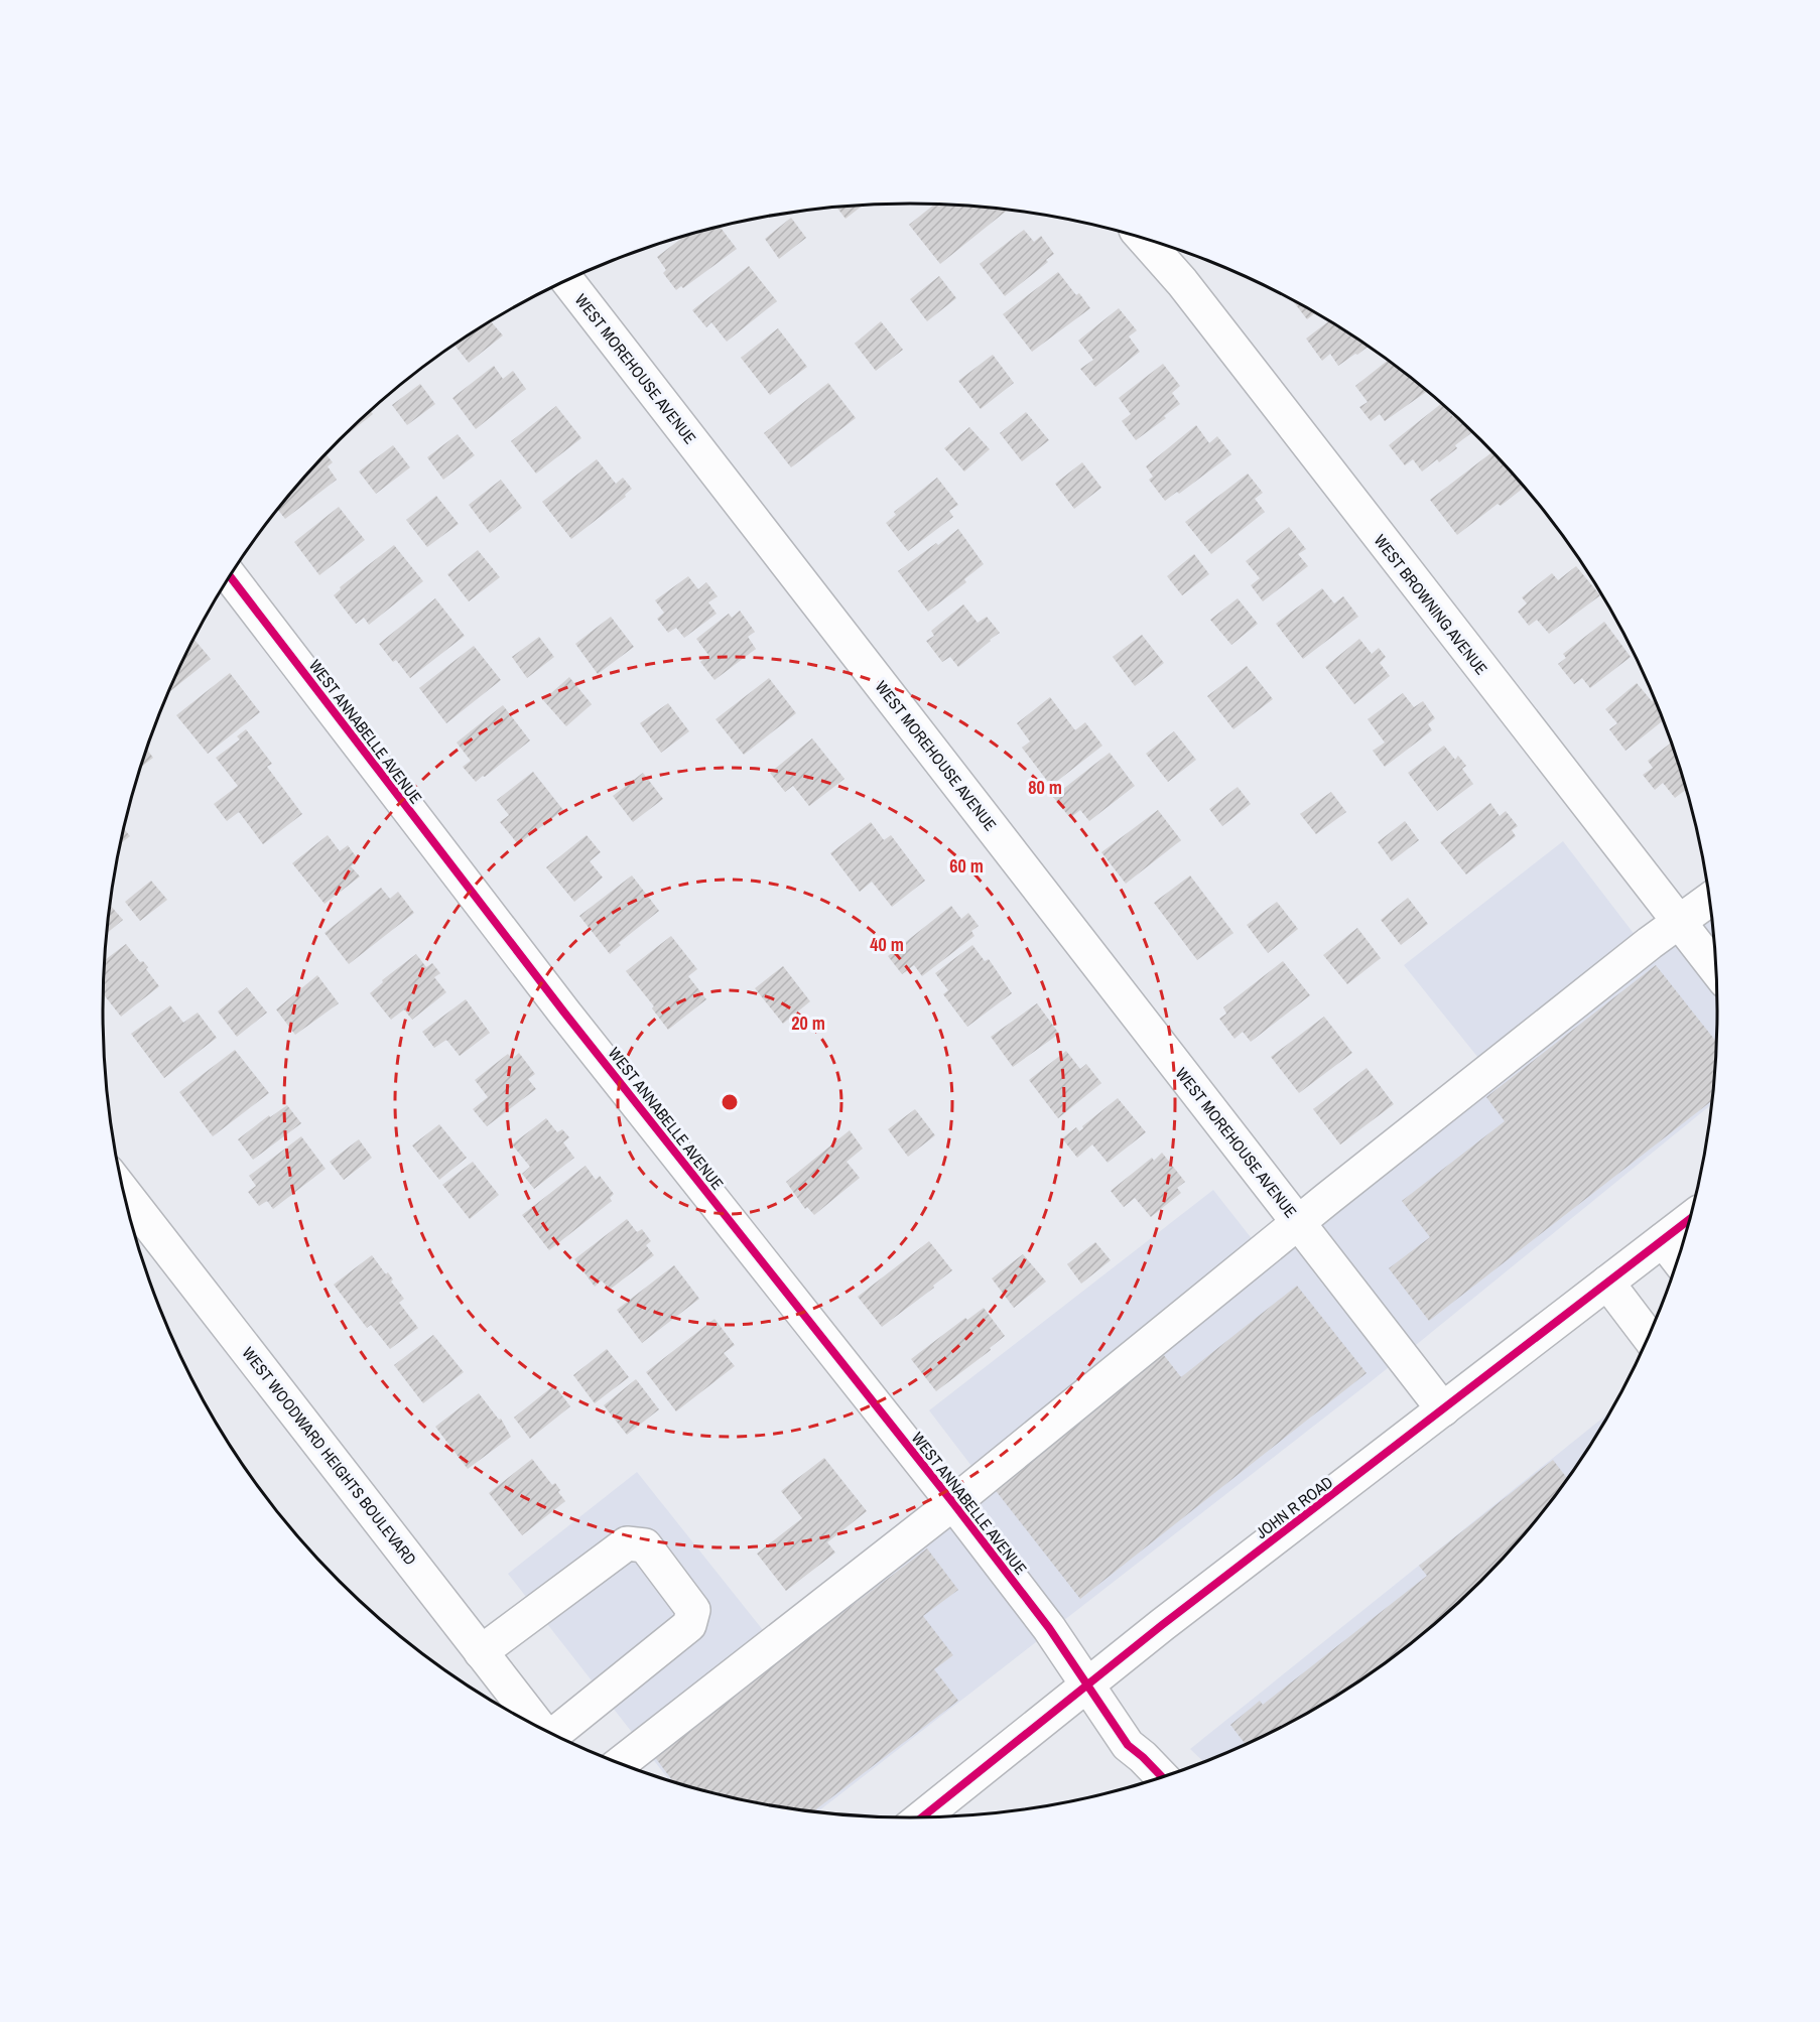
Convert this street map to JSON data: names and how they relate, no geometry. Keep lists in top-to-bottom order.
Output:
{
  "streets": {
    "street": [
      "WEST MOREHOUSE AVENUE",
      "WEST BROWNING AVENUE",
      "WEST ANNABELLE AVENUE",
      "WEST WOODWARD HEIGHTS BOULEVARD",
      "JOHN R ROAD"
    ]
  },
  "crossings": [
    ["WEST MOREHOUSE AVENUE", "JOHN R ROAD"],
    ["WEST ANNABELLE AVENUE", "JOHN R ROAD"]
  ],
  "rings": [
    "80 m",
    "60 m",
    "40 m",
    "20 m"
  ]
}
